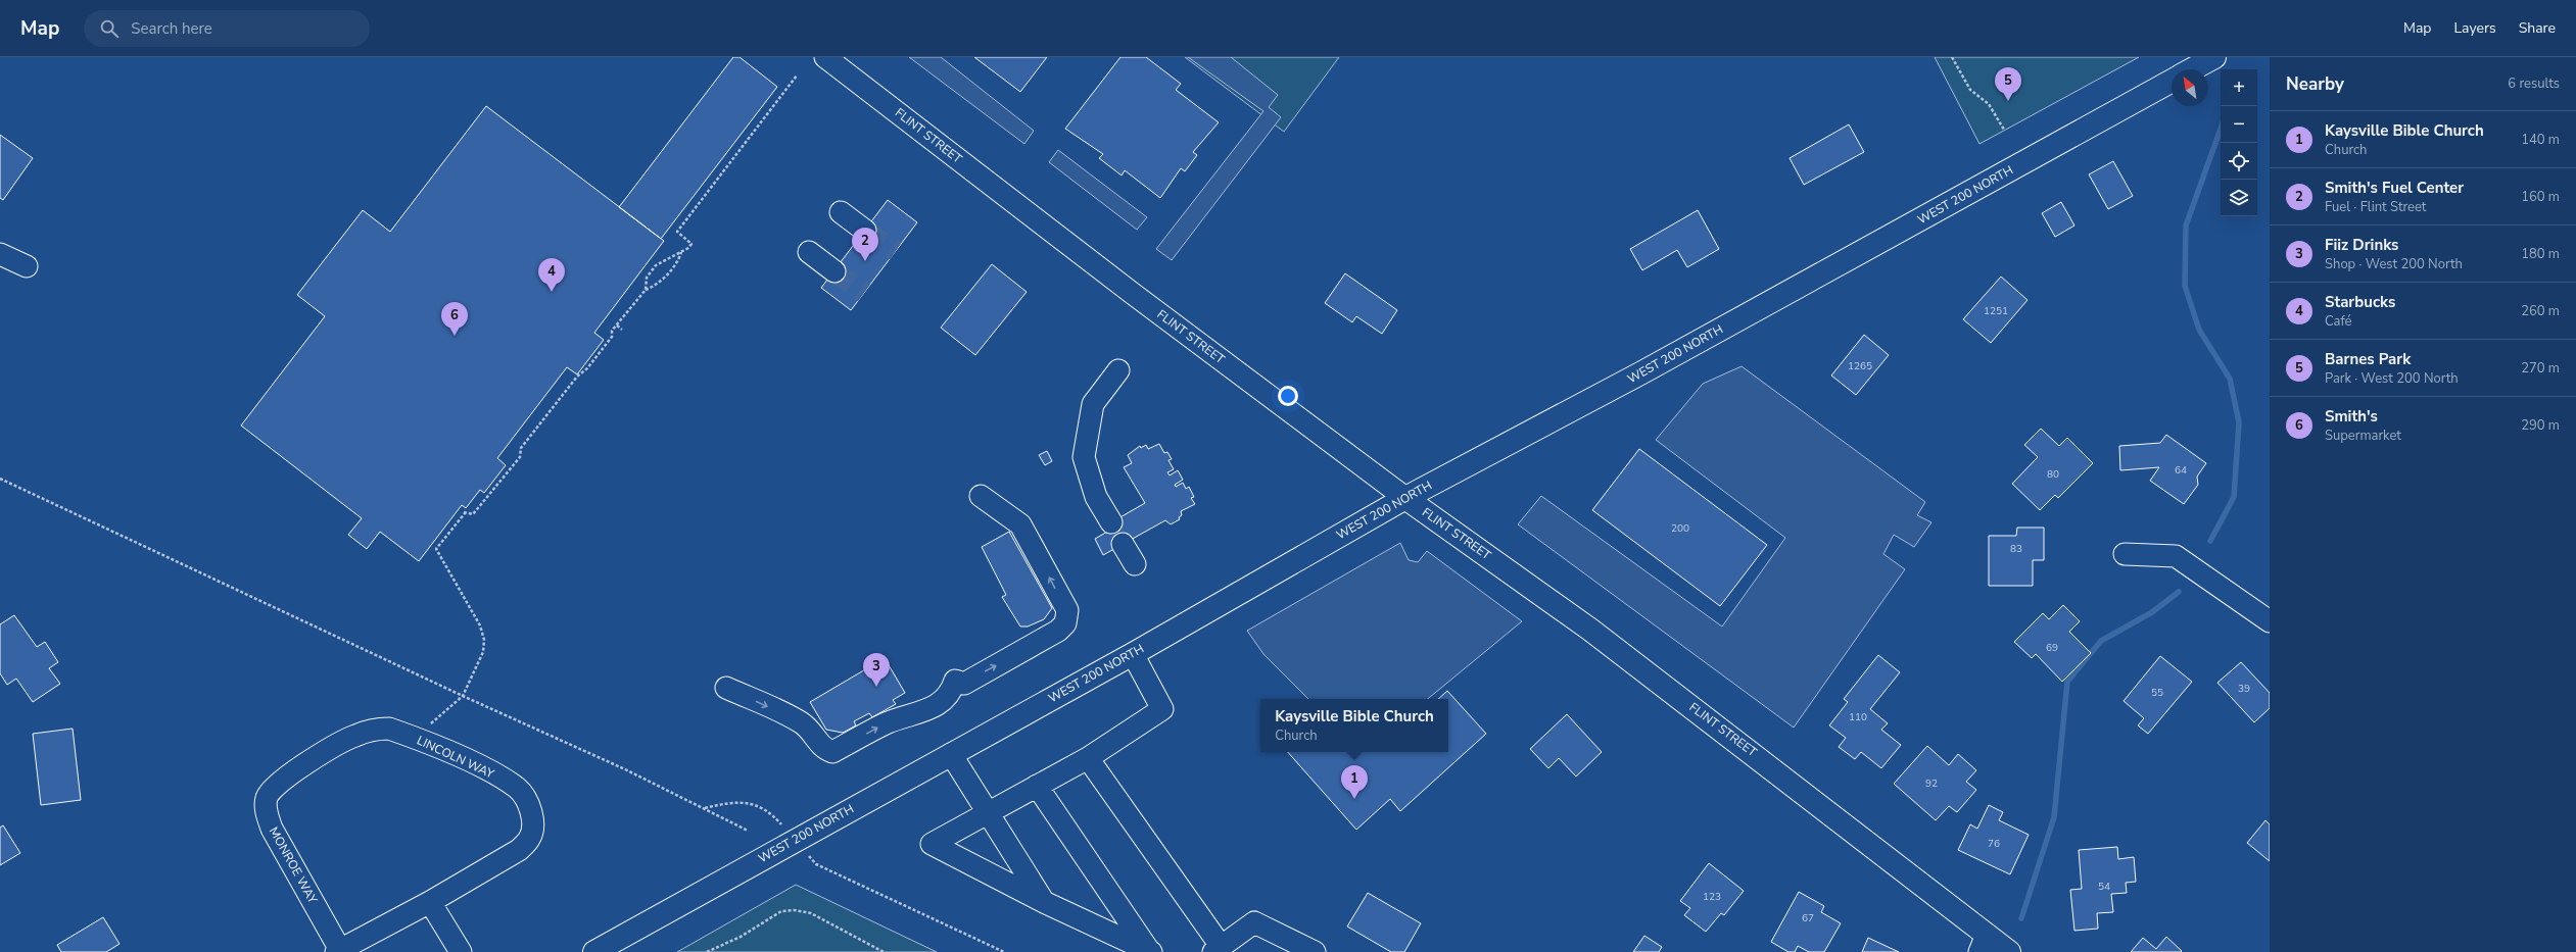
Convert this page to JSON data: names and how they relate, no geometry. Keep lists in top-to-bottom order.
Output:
{
  "streets": {
    "main road": ["FLINT STREET", "WEST 200 NORTH"],
    "street": ["LINCOLN WAY", "MONROE WAY"]
  },
  "crossings": [
    ["FLINT STREET", "WEST 200 NORTH"],
    ["LINCOLN WAY", "MONROE WAY"]
  ],
  "house_numbers": [
    "1251",
    "1265",
    "64",
    "80",
    "200",
    "83",
    "69",
    "39",
    "55",
    "110",
    "92",
    "76",
    "54",
    "123",
    "67"
  ],
  "north": "top left",
  "page": {
    "header": "Map",
    "search": "Search here",
    "nav": ["Map", "Layers", "Share"],
    "heading": ["Nearby", "6 results"],
    "pins": [
      "5",
      "2",
      "4",
      "6",
      "3",
      "1"
    ],
    "map_buttons": ["+", "−"],
    "list": [
      {
        "mark": "1",
        "name": "Kaysville Bible Church",
        "note": "Church",
        "value": "140 m"
      },
      {
        "mark": "2",
        "name": "Smith's Fuel Center",
        "note": "Fuel · Flint Street",
        "value": "160 m"
      },
      {
        "mark": "3",
        "name": "Fiiz Drinks",
        "note": "Shop · West 200 North",
        "value": "180 m"
      },
      {
        "mark": "4",
        "name": "Starbucks",
        "note": "Café",
        "value": "260 m"
      },
      {
        "mark": "5",
        "name": "Barnes Park",
        "note": "Park · West 200 North",
        "value": "270 m"
      },
      {
        "mark": "6",
        "name": "Smith's",
        "note": "Supermarket",
        "value": "290 m"
      }
    ],
    "popup": ["Kaysville Bible Church", "Church"]
  }
}
